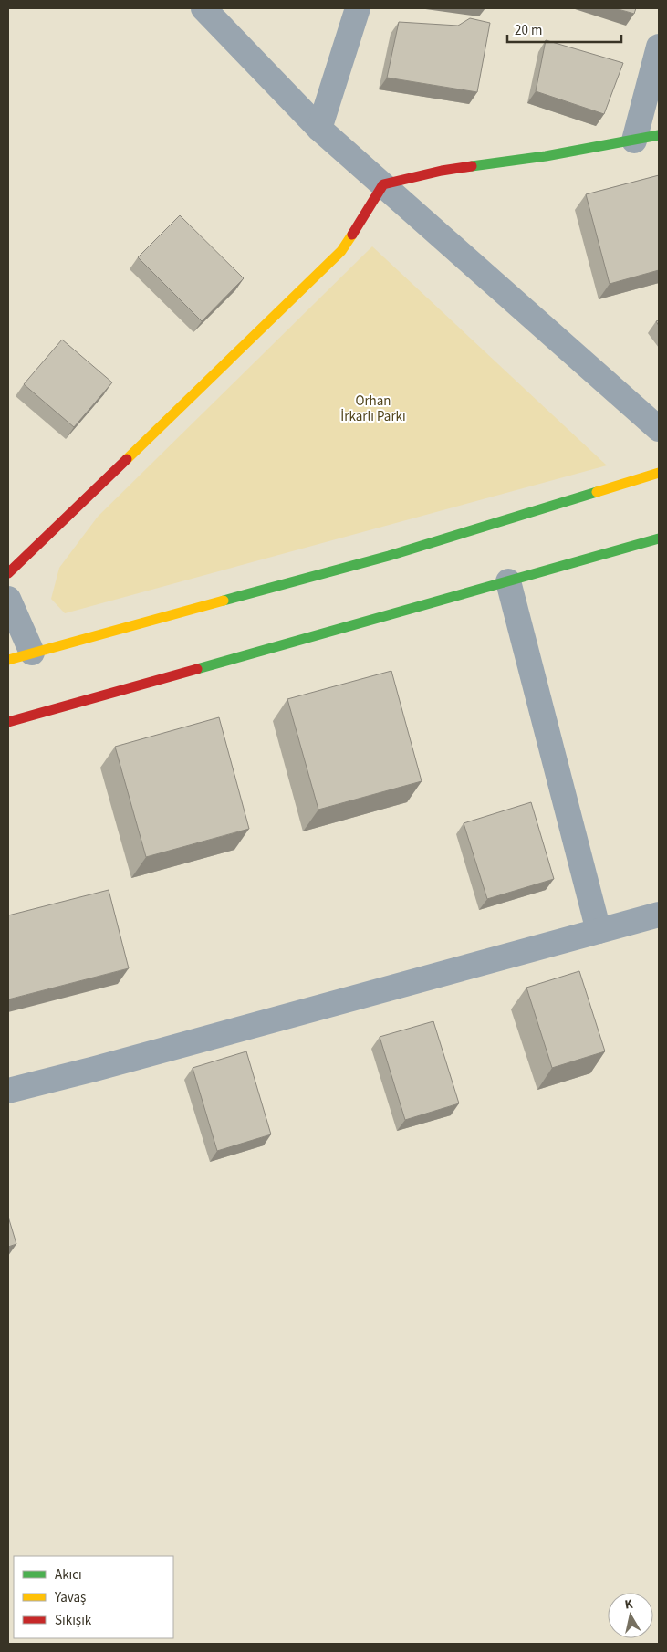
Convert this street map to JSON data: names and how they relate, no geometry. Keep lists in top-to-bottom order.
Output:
{
  "parks": ["Orhan İrkarlı Parkı"],
  "legend": ["Akıcı", "Yavaş", "Sıkışık"],
  "scale_bar": "20 m",
  "north": "top"
}
